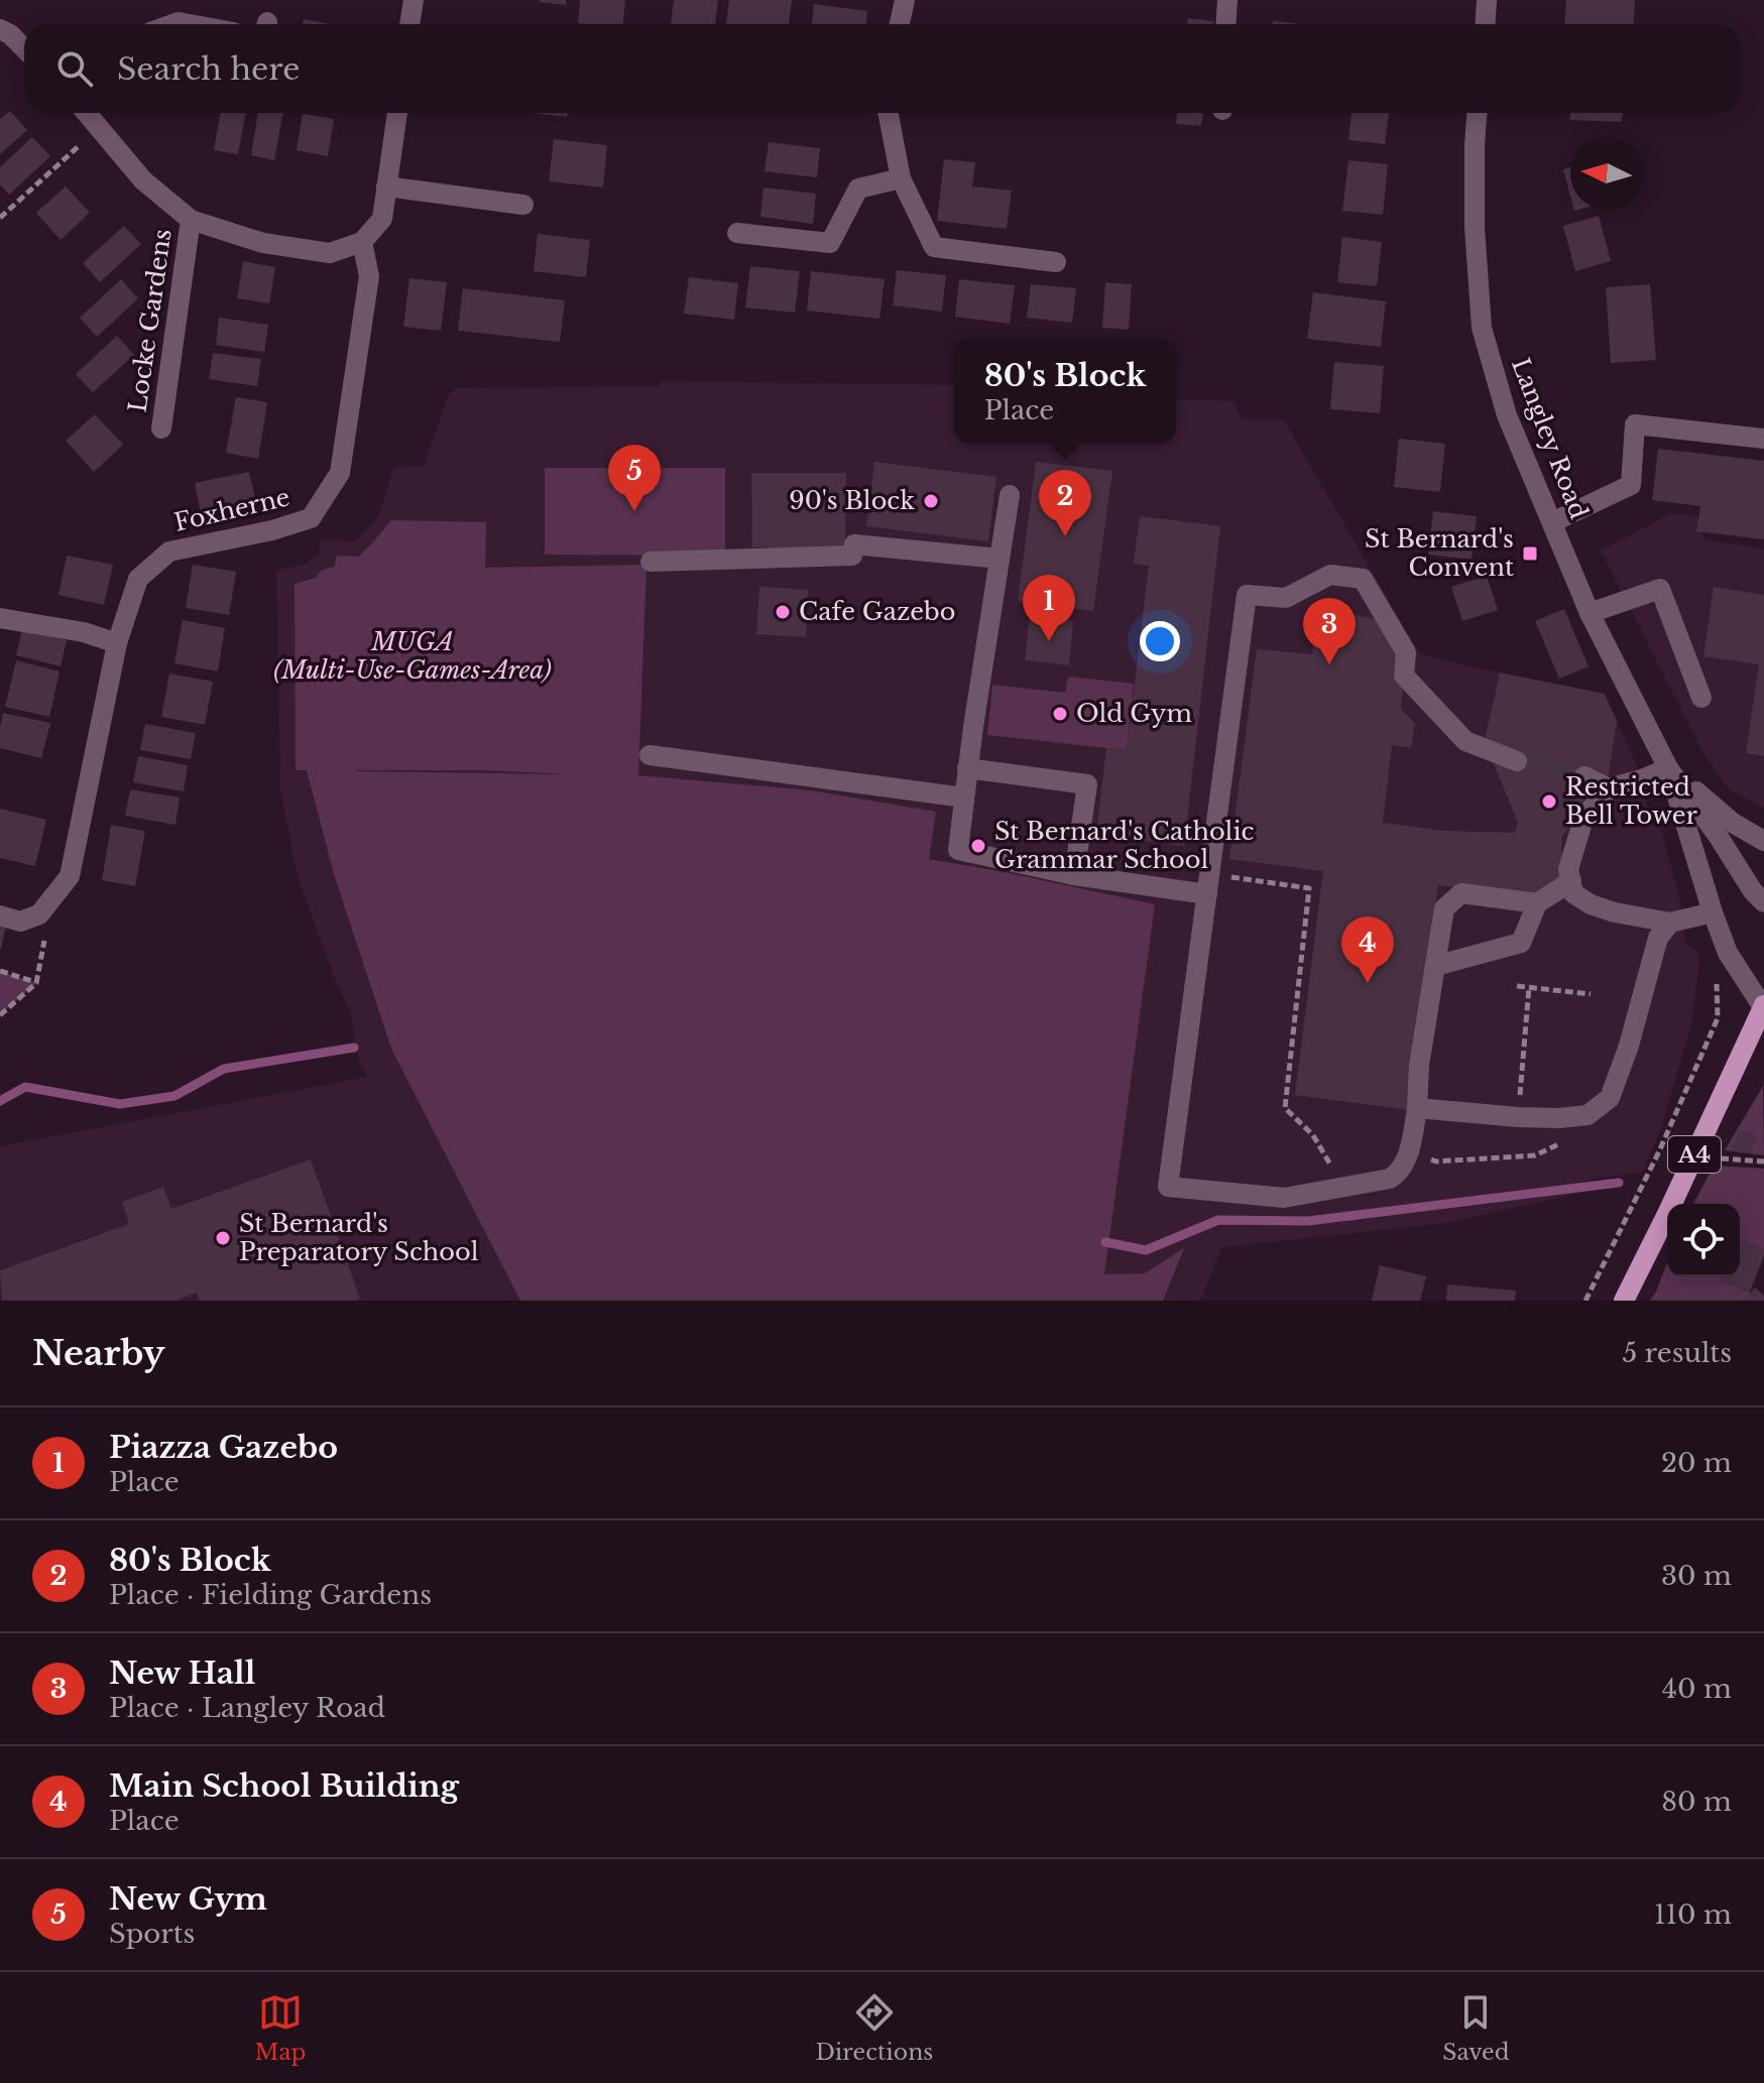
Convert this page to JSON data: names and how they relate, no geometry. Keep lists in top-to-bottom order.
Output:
{
  "streets": {
    "main road": ["A4"],
    "street": ["Locke Gardens", "Langley Road", "Foxherne"]
  },
  "crossings": [
    ["Langley Road", "A4"]
  ],
  "parks": ["MUGA (Multi-Use-Games-Area)"],
  "places": {
    "other": [
      "90's Block",
      "Cafe Gazebo",
      "Old Gym",
      "Restricted Bell Tower",
      "St Bernard's Catholic Grammar School",
      "St Bernard's Preparatory School"
    ],
    "transit": ["St Bernard's Convent"]
  },
  "north": "left",
  "page": {
    "search": "Search here",
    "popup": ["80's Block", "Place"],
    "pins": [
      "5",
      "2",
      "1",
      "3",
      "4"
    ],
    "heading": ["Nearby", "5 results"],
    "list": [
      {
        "mark": "1",
        "name": "Piazza Gazebo",
        "note": "Place",
        "value": "20 m"
      },
      {
        "mark": "2",
        "name": "80's Block",
        "note": "Place · Fielding Gardens",
        "value": "30 m"
      },
      {
        "mark": "3",
        "name": "New Hall",
        "note": "Place · Langley Road",
        "value": "40 m"
      },
      {
        "mark": "4",
        "name": "Main School Building",
        "note": "Place",
        "value": "80 m"
      },
      {
        "mark": "5",
        "name": "New Gym",
        "note": "Sports",
        "value": "110 m"
      }
    ],
    "nav": ["Map", "Directions", "Saved"]
  }
}
